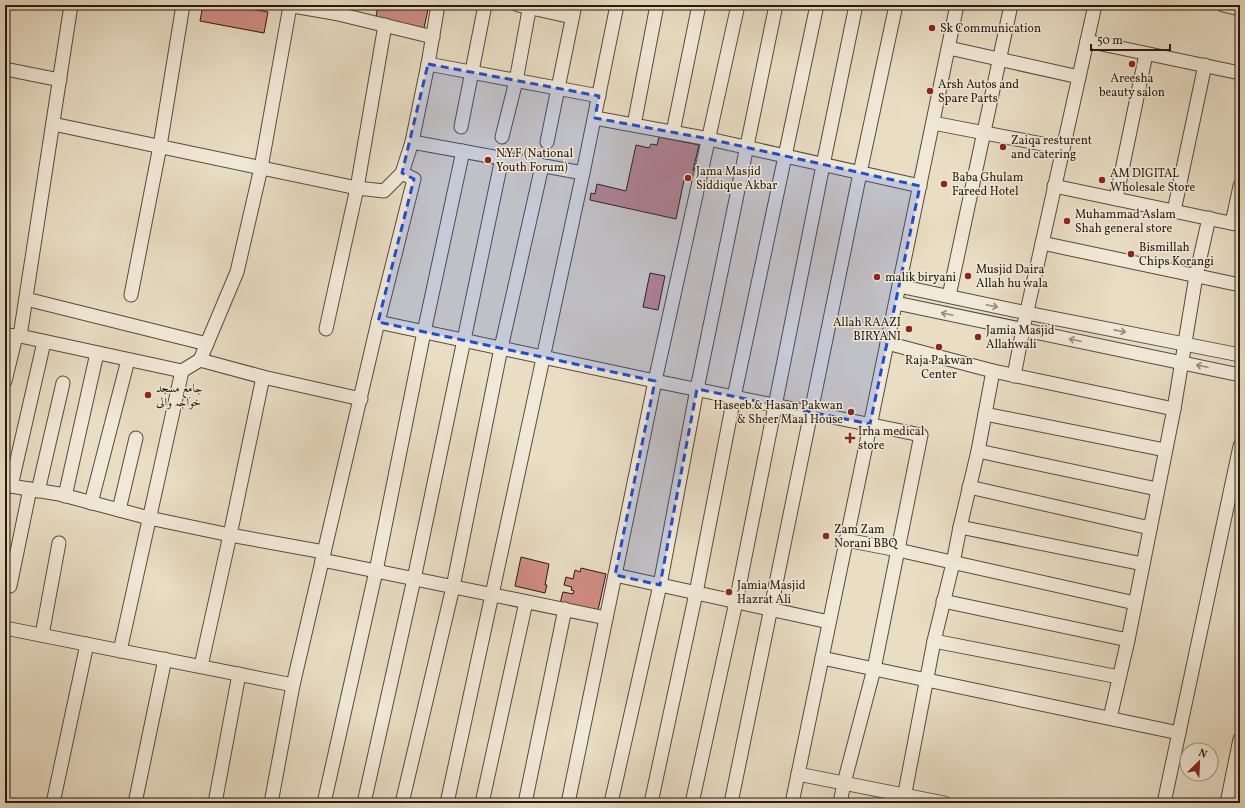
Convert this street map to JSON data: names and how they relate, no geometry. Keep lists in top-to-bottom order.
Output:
{
  "places": {
    "other": [
      "Sk Communication",
      "Areesha beauty salon",
      "Arsh Autos and Spare Parts",
      "Zaiqa resturent and catering",
      "N.Y.F (National Youth Forum)",
      "Jama Masjid Siddique Akbar",
      "AM DIGITAL Wholesale Store",
      "Baba Ghulam Fareed Hotel",
      "Muhammad Aslam Shah general store",
      "Bismillah Chips Korangi",
      "Musjid Daira Allah hu wala",
      "malik biryani",
      "Allah RAAZI BIRYANI",
      "Jamia Masjid Allahwali",
      "Raja Pakwan Center",
      "جامع مسجد خواجہ والی",
      "Haseeb & Hasan Pakwan & Sheer Maal House",
      "Zam Zam Norani BBQ",
      "Jamia Masjid Hazrat Ali"
    ],
    "health": ["Irha medical store"]
  },
  "scale_bar": "50 m",
  "north": "top right"
}
